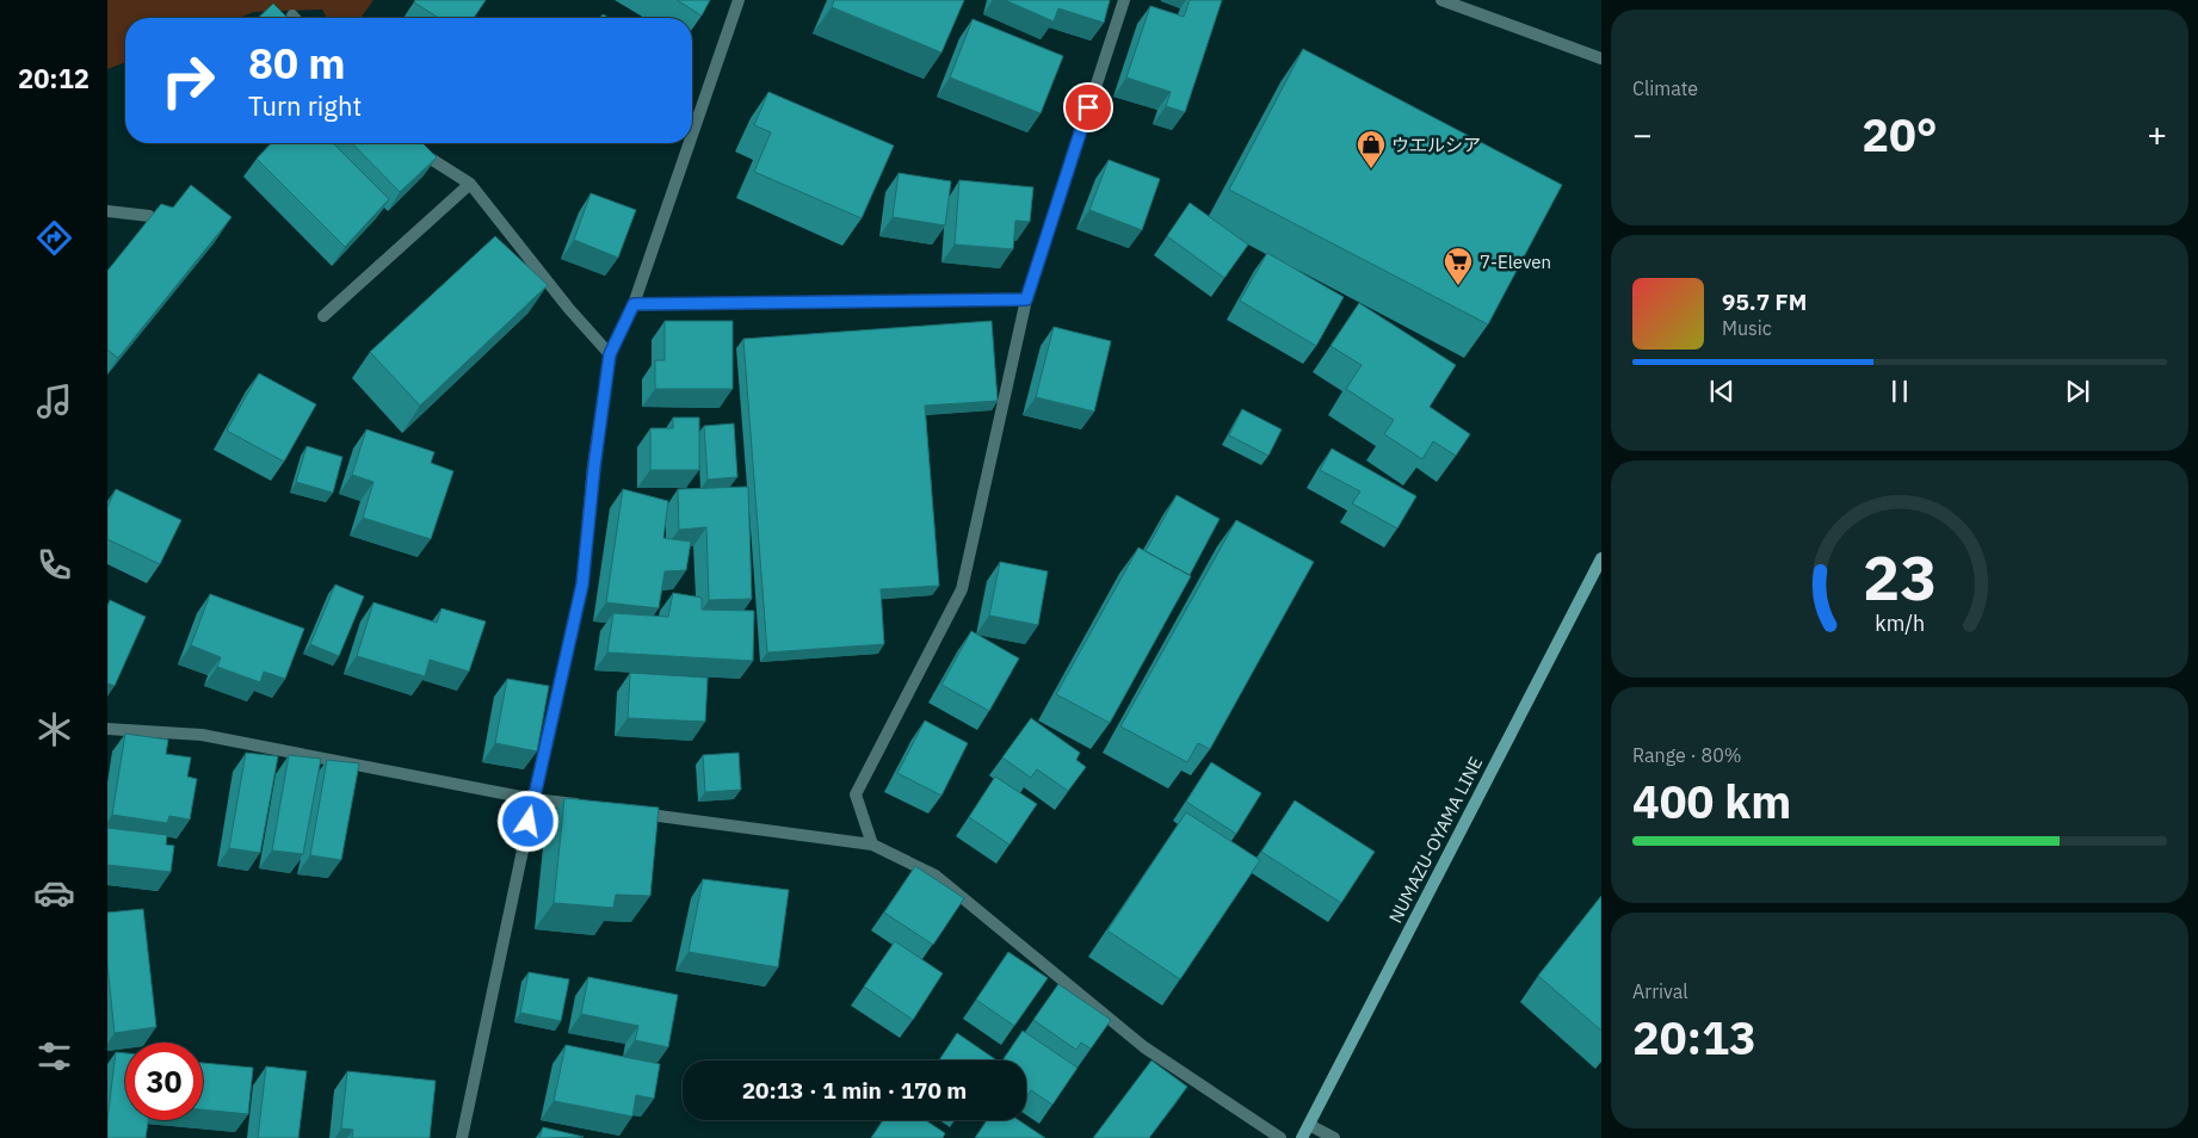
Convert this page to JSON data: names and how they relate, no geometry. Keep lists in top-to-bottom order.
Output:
{
  "streets": {
    "main road": ["NUMAZU-OYAMA LINE"]
  },
  "places": {
    "shop": ["ウエルシア"],
    "supermarket": ["7-Eleven"]
  },
  "page": {
    "tabs": "20:12",
    "tile": [
      "Climate",
      ["Range · 80%", "400 km"],
      ["Arrival", "20:13"]
    ],
    "turn": ["80 m", "Turn right"],
    "heat": ["−", "20°", "+"],
    "song": ["95.7 FM", "Music"],
    "limit": "30",
    "trip": "20:13 · 1 min · 170 m",
    "gauge": ["23", "km/h"]
  }
}
